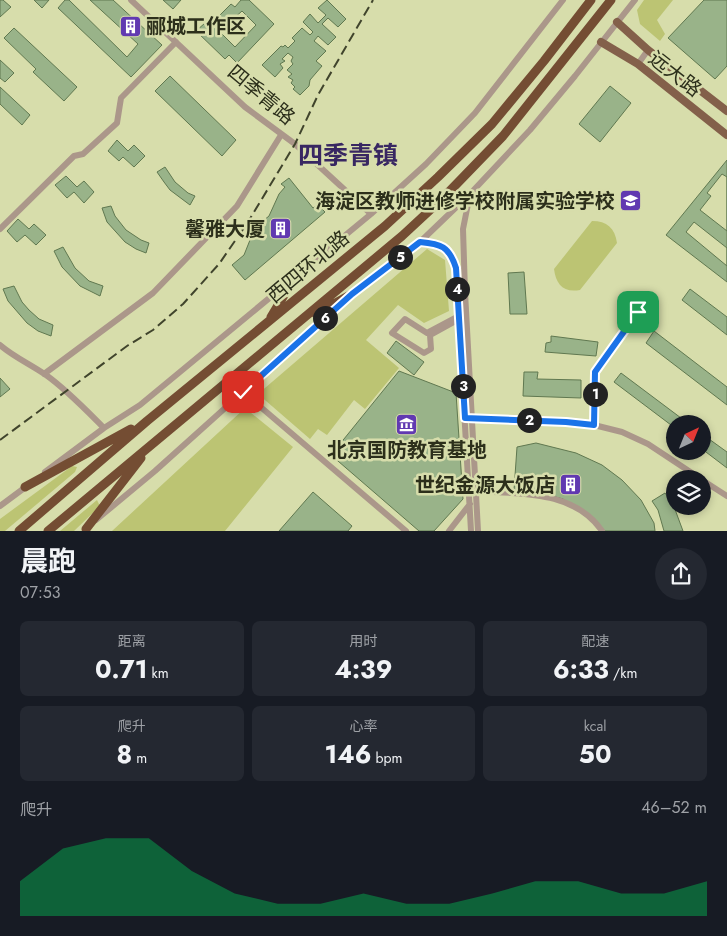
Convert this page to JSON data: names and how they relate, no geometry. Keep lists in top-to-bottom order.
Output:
{
  "streets": {
    "highway": ["西四环北路"],
    "main road": ["远大路"],
    "street": ["四季青路"]
  },
  "crossings": [
    ["四季青路", "西四环北路"]
  ],
  "districts": ["四季青镇"],
  "places": {
    "building": ["郦城工作区", "馨雅大厦", "世纪金源大饭店"],
    "school or university": ["海淀区教师进修学校附属实验学校"],
    "museum": ["北京国防教育基地"]
  },
  "north": "top right",
  "page": {
    "pins": [
      "5",
      "4",
      "6",
      "3",
      "1",
      "2"
    ],
    "heading": ["晨跑", "07:53"],
    "stats": [
      ["距离", "0.71 km"],
      ["用时", "4:39"],
      ["配速", "6:33 /km"],
      ["爬升", "8 m"],
      ["心率", "146 bpm"],
      ["kcal", "50"]
    ],
    "chart": ["爬升", "46–52 m"]
  }
}
